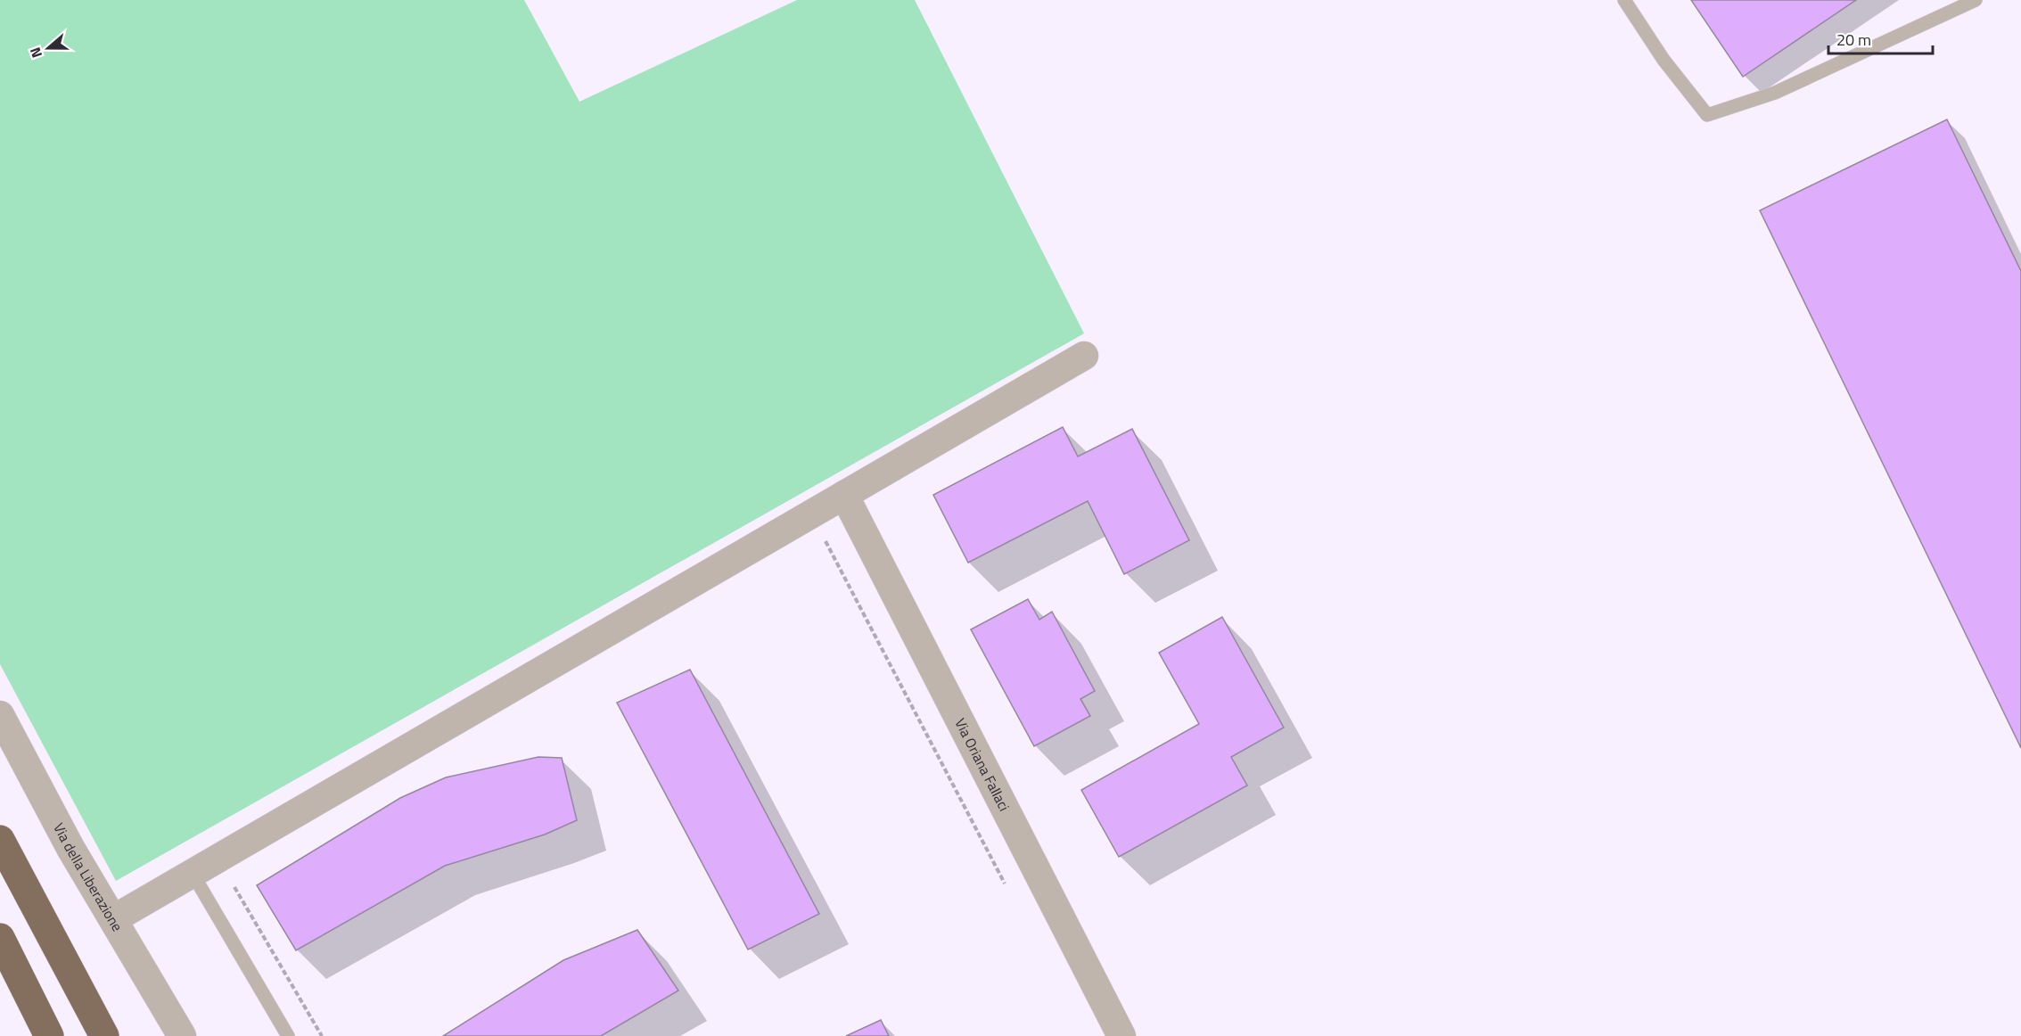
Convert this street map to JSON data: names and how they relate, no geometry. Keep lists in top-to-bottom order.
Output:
{
  "streets": {
    "street": ["Via Oriana Fallaci", "Via della Liberazione"]
  },
  "scale_bar": "20 m",
  "north": "left"
}
